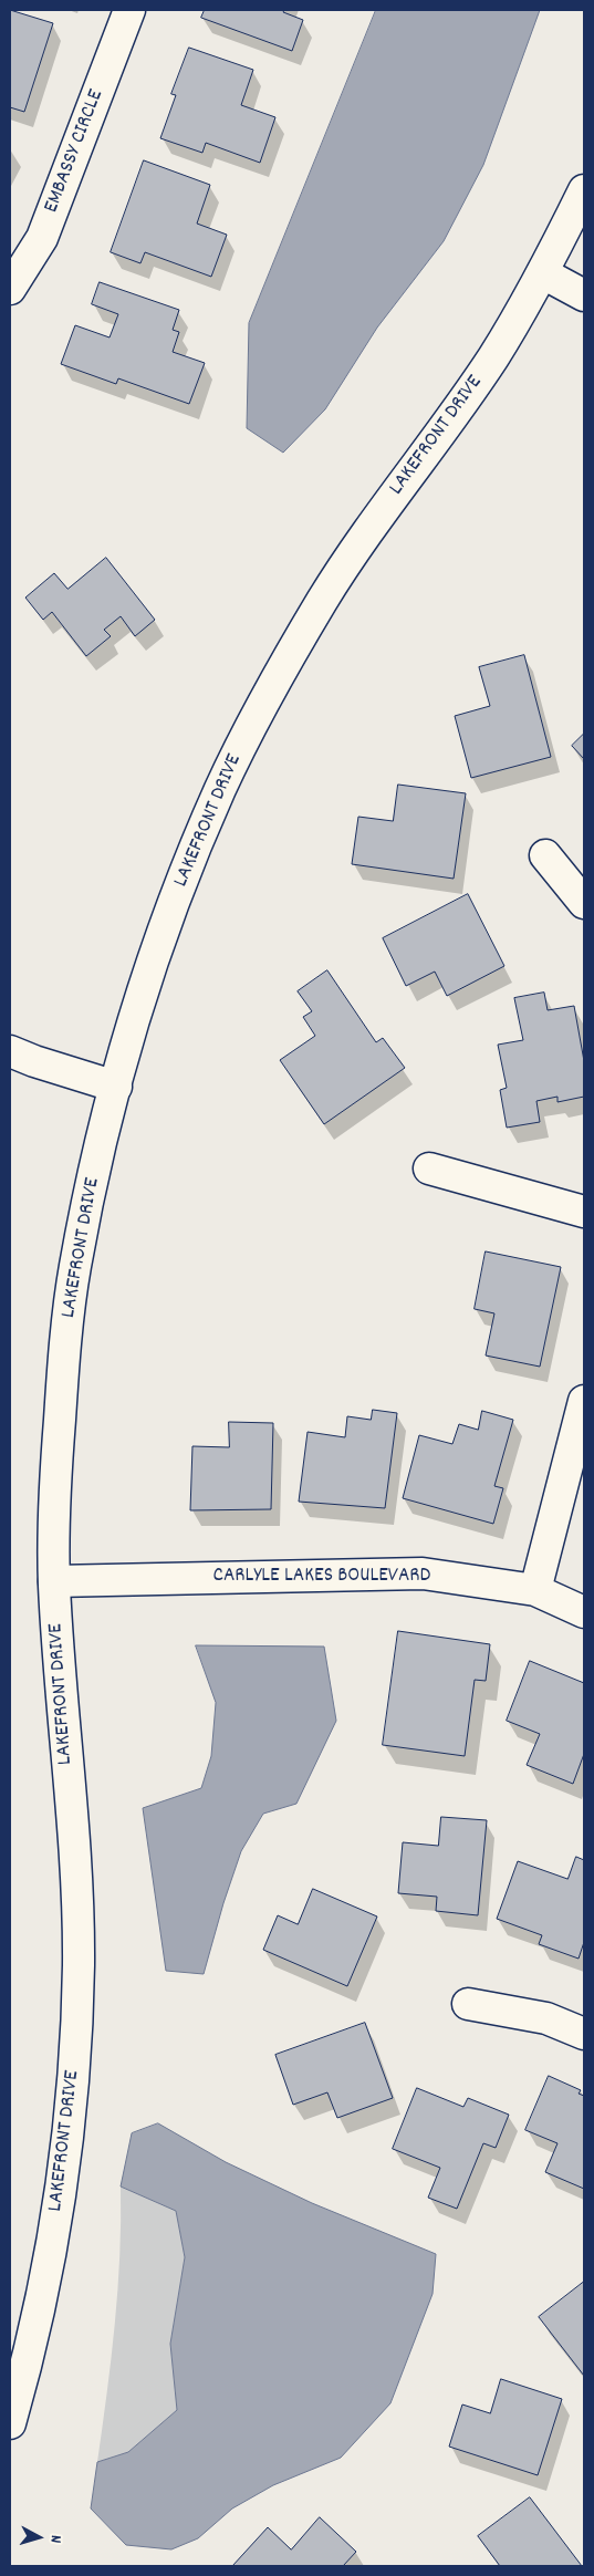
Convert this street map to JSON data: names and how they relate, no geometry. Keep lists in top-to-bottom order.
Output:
{
  "streets": {
    "street": ["EMBASSY CIRCLE", "LAKEFRONT DRIVE", "CARLYLE LAKES BOULEVARD"]
  },
  "crossings": [
    ["LAKEFRONT DRIVE", "CARLYLE LAKES BOULEVARD"]
  ],
  "north": "right"
}
